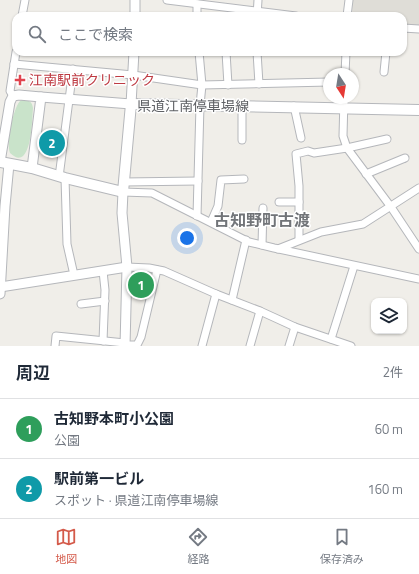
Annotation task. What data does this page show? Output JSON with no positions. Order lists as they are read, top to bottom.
{
  "streets": {
    "main road": ["県道江南停車場線"]
  },
  "districts": ["古知野町古渡"],
  "places": {
    "health": ["江南駅前クリニック"]
  },
  "north": "bottom",
  "page": {
    "search": "ここで検索",
    "pins": ["2", "1"],
    "heading": ["周辺", "2件"],
    "list": [
      {
        "mark": "1",
        "name": "古知野本町小公園",
        "note": "公園",
        "value": "60 m"
      },
      {
        "mark": "2",
        "name": "駅前第一ビル",
        "note": "スポット · 県道江南停車場線",
        "value": "160 m"
      }
    ],
    "nav": ["地図", "経路", "保存済み"]
  }
}
